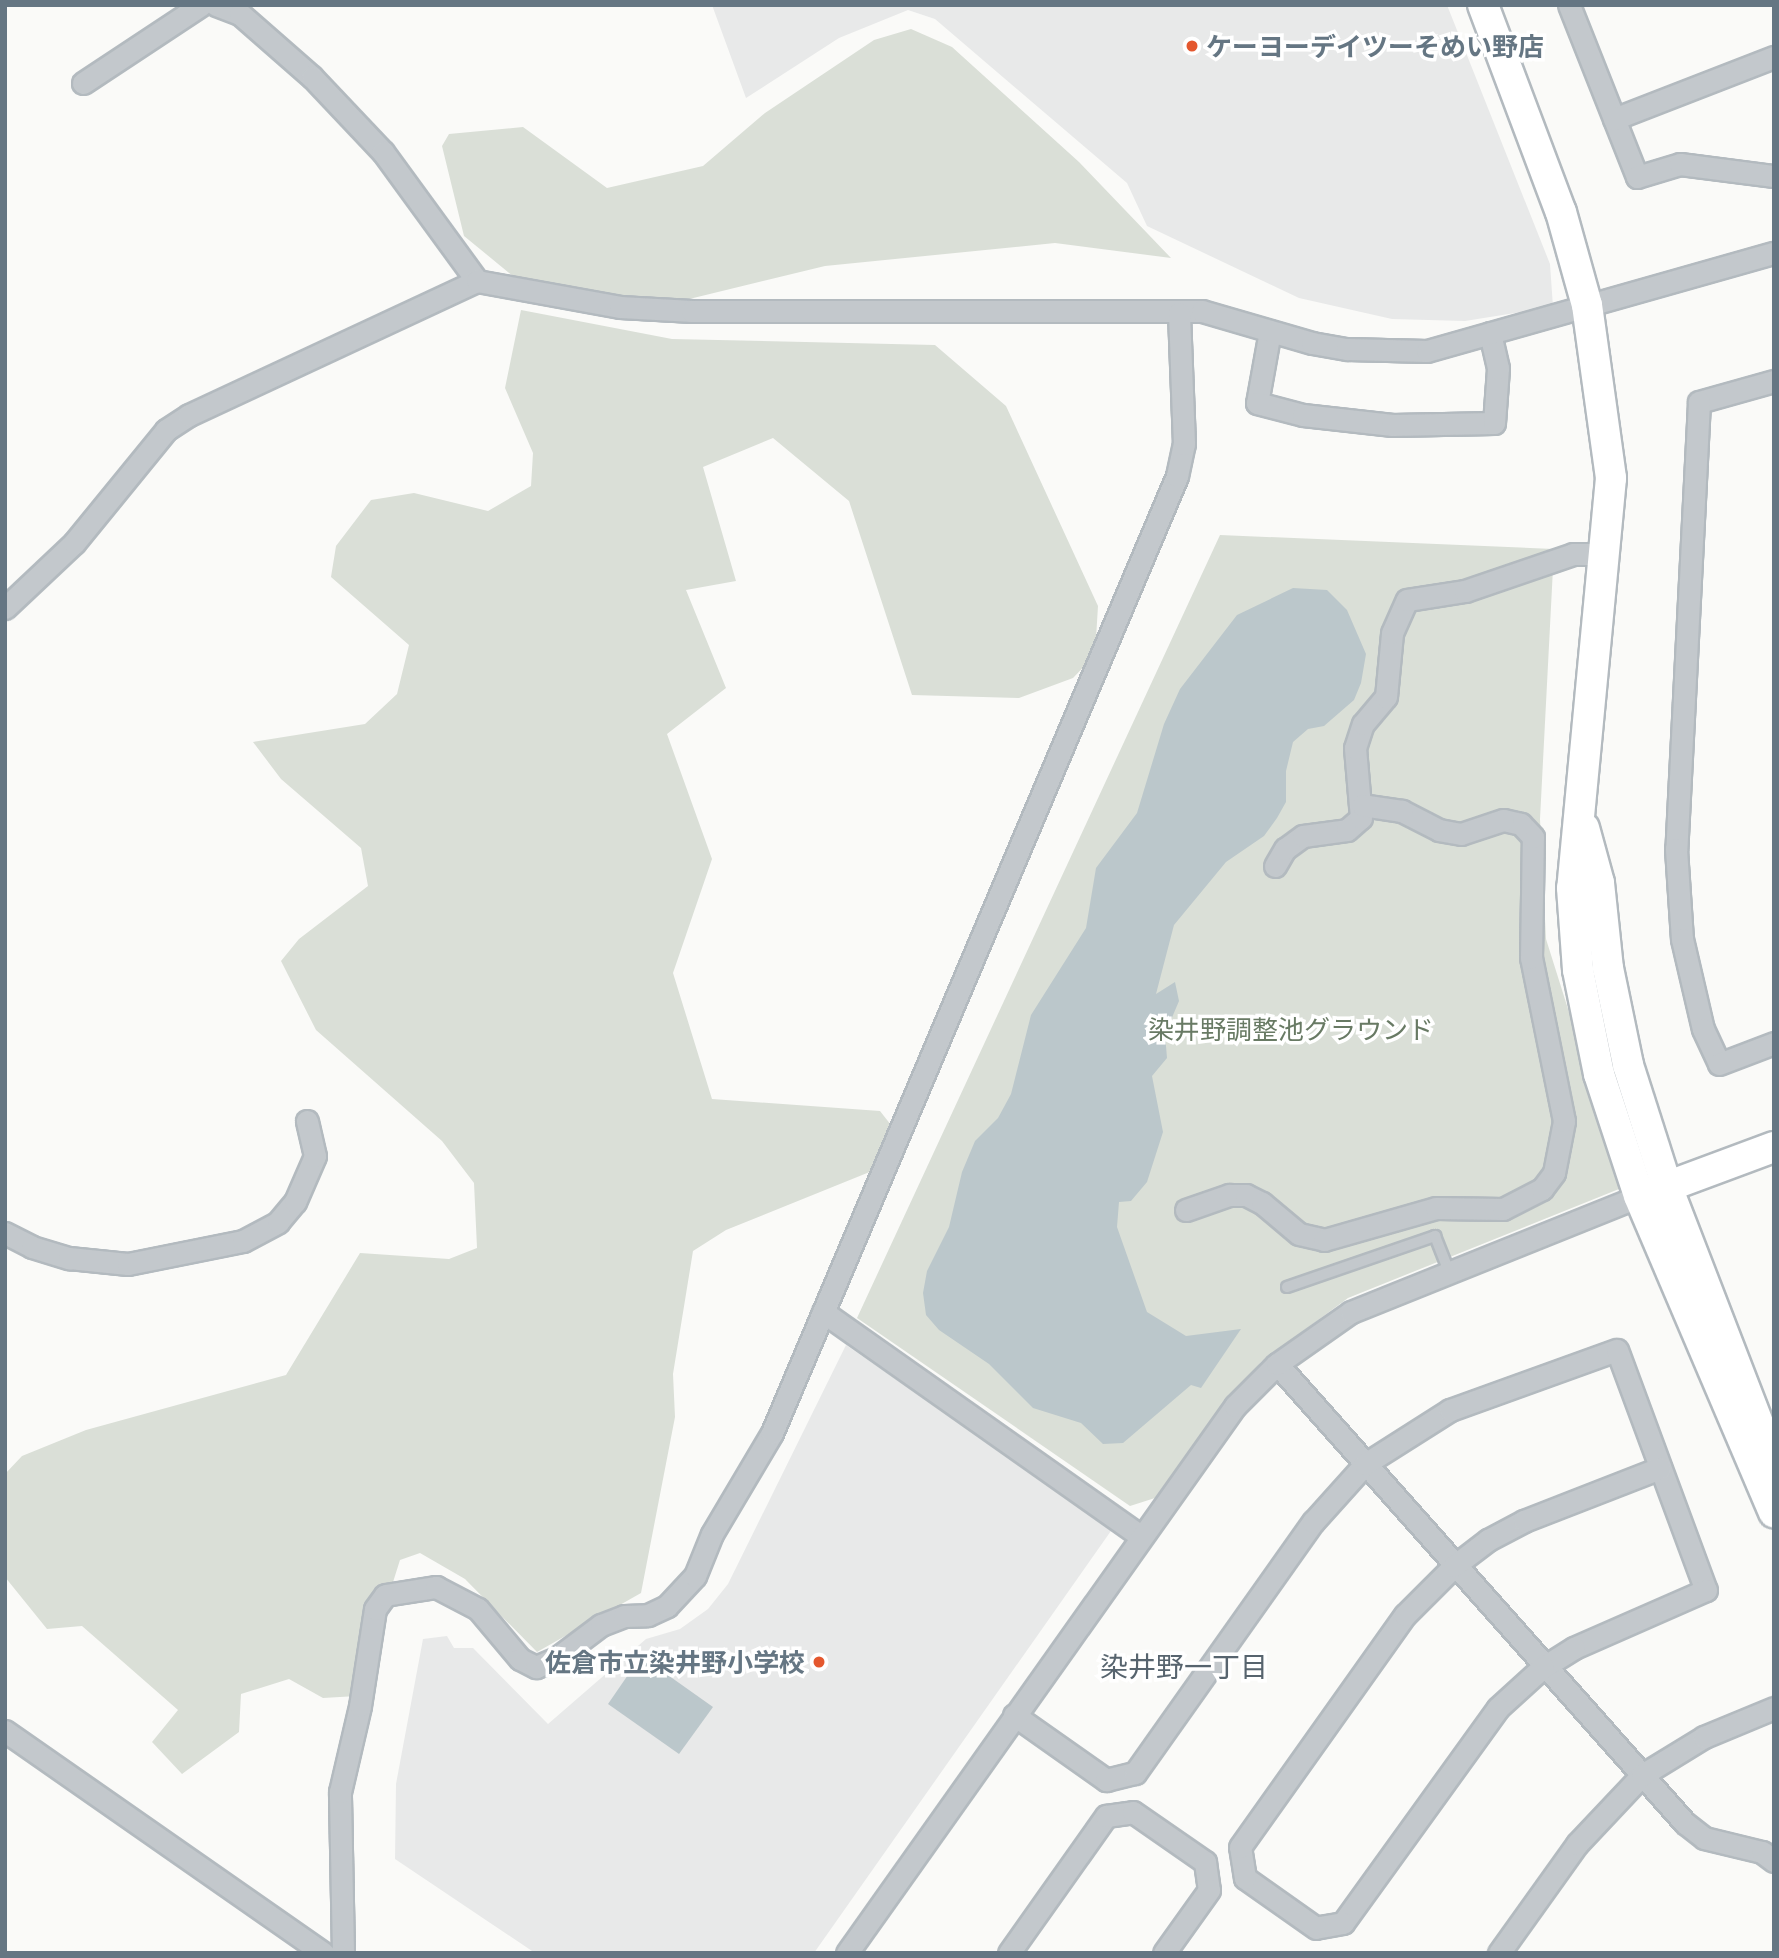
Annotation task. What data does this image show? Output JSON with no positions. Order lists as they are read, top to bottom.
{
  "districts": ["染井野一丁目"],
  "parks": ["染井野調整池グラウンド"],
  "places": ["ケーヨーデイツーそめい野店", "佐倉市立染井野小学校"]
}
